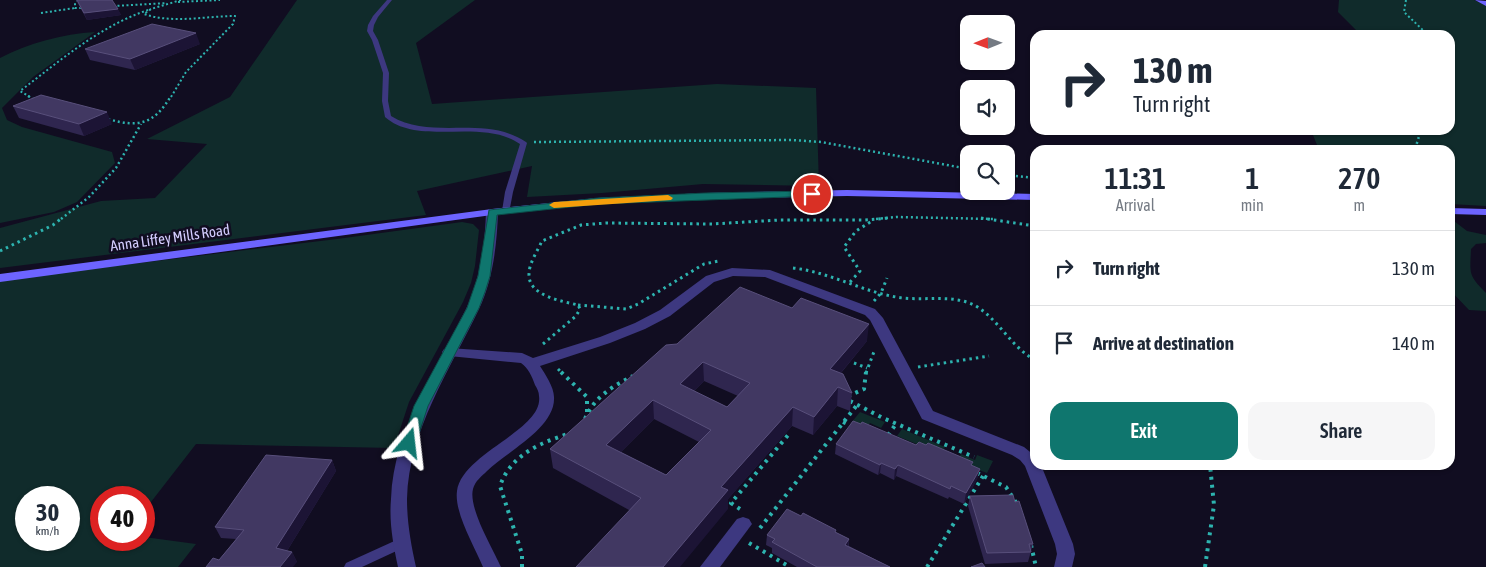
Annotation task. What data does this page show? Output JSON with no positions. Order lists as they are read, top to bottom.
{
  "streets": {
    "main road": ["Anna Liffey Mills Road"]
  },
  "north": "left",
  "page": {
    "turn": ["130 m", "Turn right"],
    "eta": [
      "11:31",
      "Arrival",
      "1",
      "min",
      "270",
      "m"
    ],
    "list": [
      {
        "name": "Turn right",
        "value": "130 m"
      },
      {
        "name": "Arrive at destination",
        "value": "140 m"
      }
    ],
    "buttons": ["Exit", "Share"],
    "speed": "30 km/h",
    "limit": "40"
  }
}
